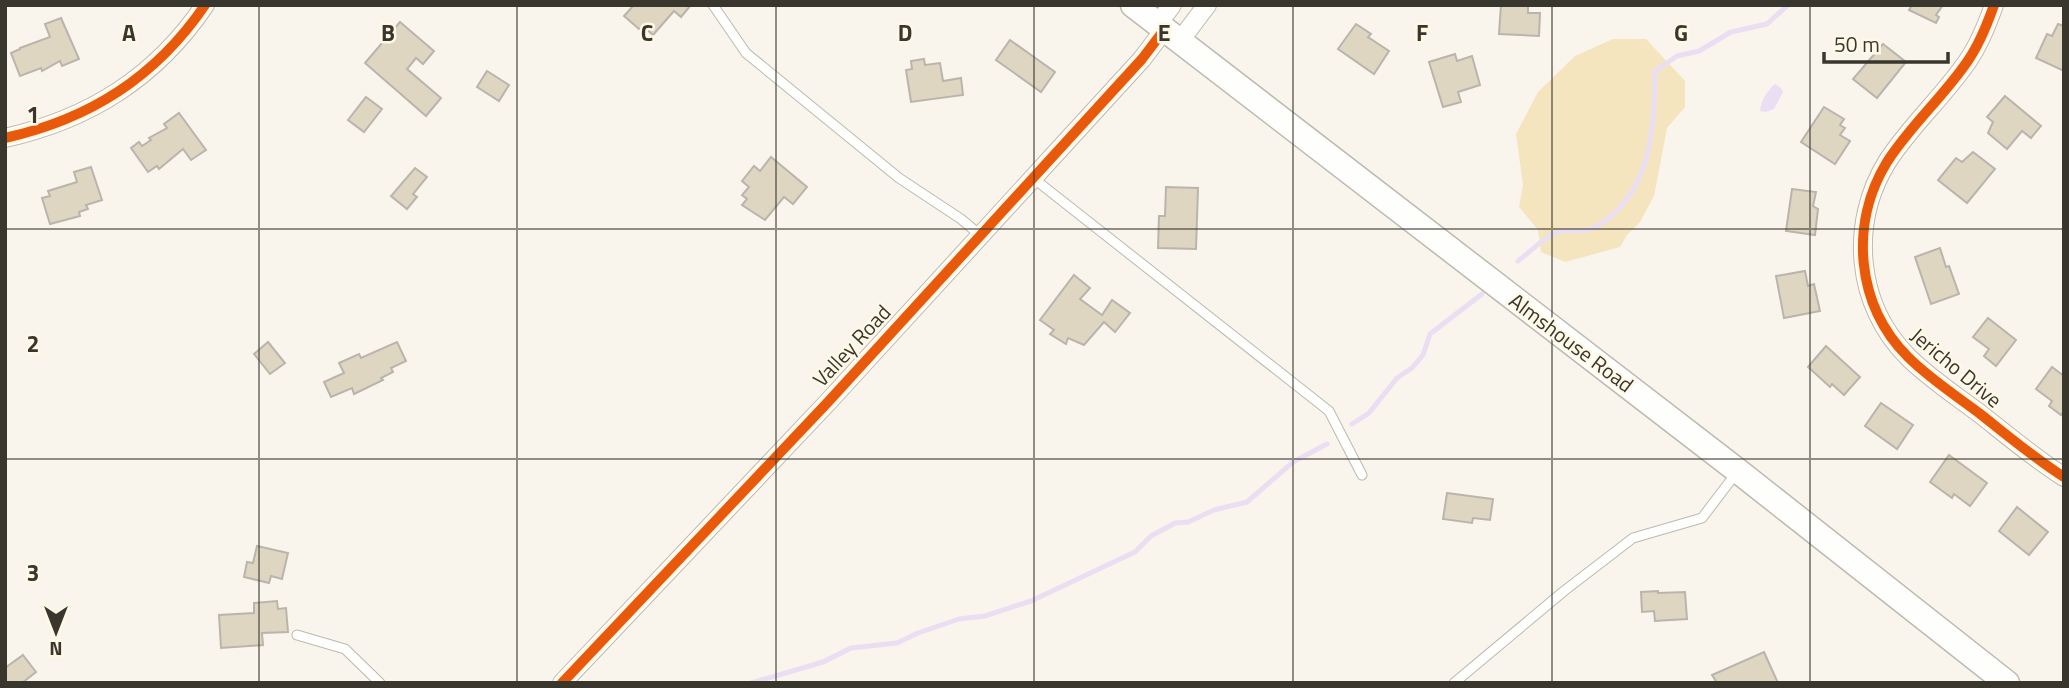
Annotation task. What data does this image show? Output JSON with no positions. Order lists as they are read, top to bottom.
{
  "streets": {
    "main road": ["Almshouse Road"],
    "street": ["Valley Road", "Jericho Drive"]
  },
  "crossings": [
    ["Almshouse Road", "Valley Road"]
  ],
  "scale_bar": "50 m",
  "north": "bottom",
  "grid": {
    "columns": [
      "A",
      "B",
      "C",
      "D",
      "E",
      "F",
      "G"
    ],
    "rows": ["1", "2", "3"]
  }
}
